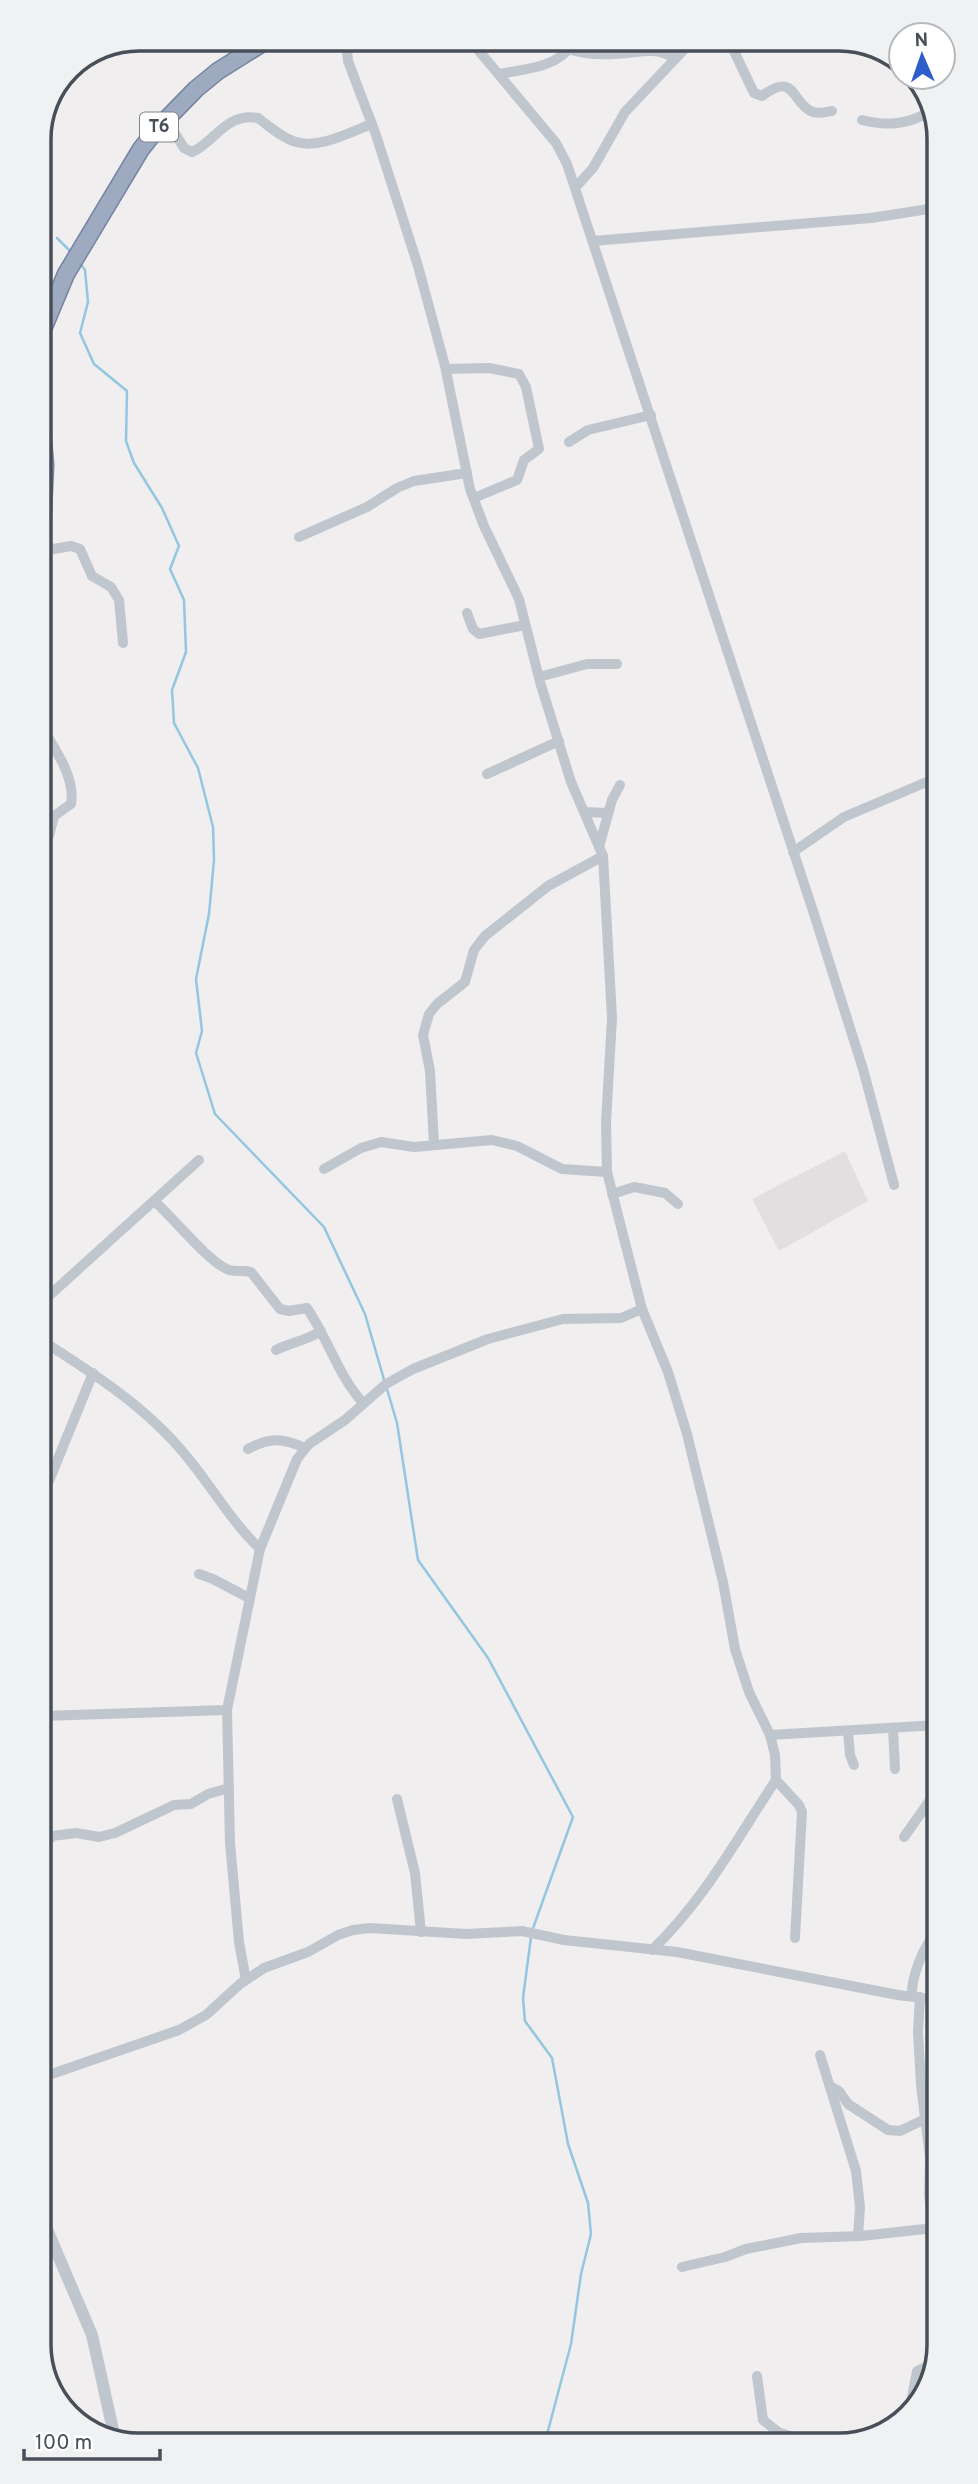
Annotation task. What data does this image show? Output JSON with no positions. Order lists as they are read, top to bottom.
{
  "streets": {
    "highway": ["T6"]
  },
  "scale_bar": "100 m",
  "north": "top"
}
